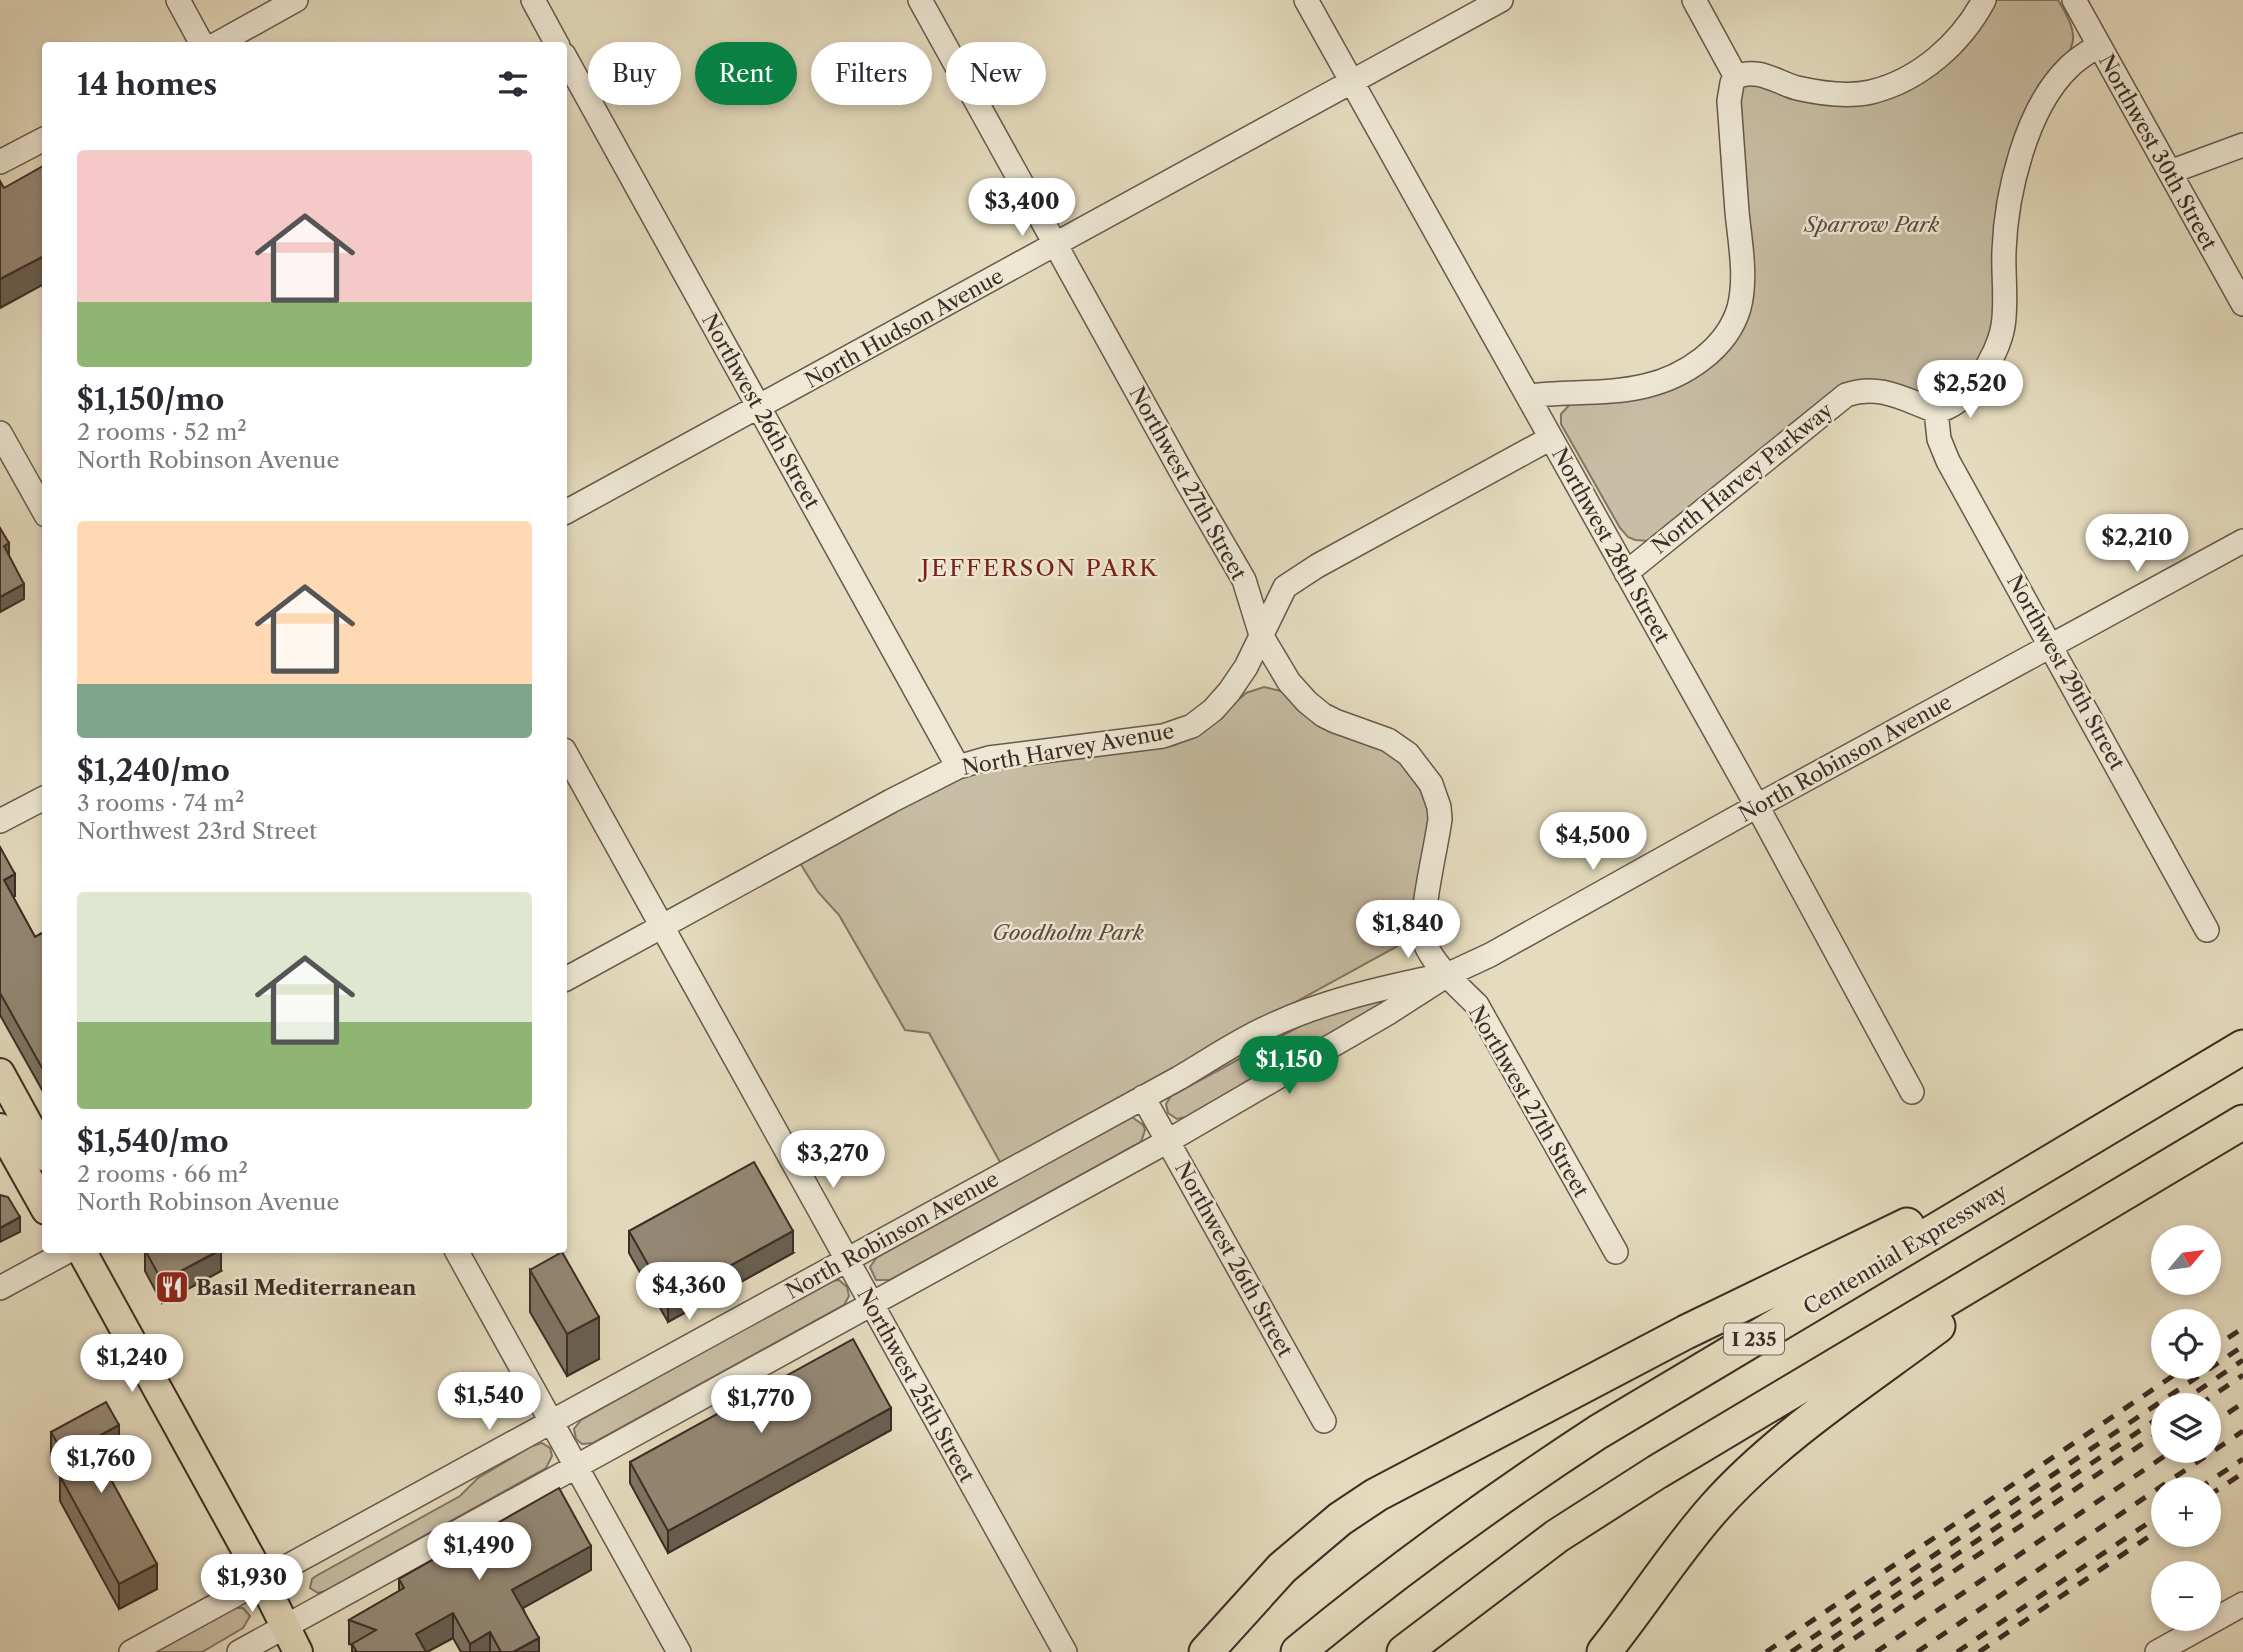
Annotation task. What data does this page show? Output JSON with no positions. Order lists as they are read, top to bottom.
{
  "streets": {
    "highway": ["Centennial Expressway", "I 235"],
    "street": [
      "Northwest 30th Street",
      "North Hudson Avenue",
      "Northwest 26th Street",
      "North Harvey Parkway",
      "Northwest 27th Street",
      "Northwest 28th Street",
      "Northwest 29th Street",
      "North Harvey Avenue",
      "North Robinson Avenue",
      "Northwest 25th Street"
    ]
  },
  "crossings": [
    ["North Hudson Avenue", "Northwest 26th Street"],
    ["North Hudson Avenue", "Northwest 27th Street"],
    ["North Hudson Avenue", "Northwest 28th Street"],
    ["Northwest 26th Street", "North Harvey Avenue"],
    ["Northwest 26th Street", "North Robinson Avenue"],
    ["North Harvey Parkway", "Northwest 28th Street"],
    ["North Harvey Parkway", "Northwest 29th Street"],
    ["Northwest 27th Street", "North Harvey Avenue"],
    ["Northwest 27th Street", "North Robinson Avenue"],
    ["Northwest 28th Street", "North Harvey Avenue"],
    ["Northwest 28th Street", "North Robinson Avenue"],
    ["Northwest 29th Street", "North Robinson Avenue"],
    ["North Harvey Avenue", "Northwest 25th Street"],
    ["North Robinson Avenue", "Northwest 25th Street"]
  ],
  "districts": ["JEFFERSON PARK"],
  "parks": ["Sparrow Park", "Goodholm Park"],
  "places": {
    "restaurant": ["Basil Mediterranean"]
  },
  "north": "top right",
  "page": {
    "chip": [
      "Buy",
      "Rent",
      "Filters",
      "New"
    ],
    "heading": "14 homes",
    "list": [
      {
        "name": "$1,150/mo",
        "note": "2 rooms · 52 m² · North Robinson Avenue"
      },
      {
        "name": "$1,240/mo",
        "note": "3 rooms · 74 m² · Northwest 23rd Street"
      },
      {
        "name": "$1,540/mo",
        "note": "2 rooms · 66 m² · North Robinson Avenue"
      }
    ],
    "price": [
      "$3,400",
      "$2,520",
      "$2,210",
      "$4,500",
      "$1,840",
      "$1,150",
      "$3,270",
      "$4,360",
      "$1,240",
      "$1,540",
      "$1,770",
      "$1,760",
      "$1,490",
      "$1,930"
    ],
    "map_buttons": ["+", "−"]
  }
}
